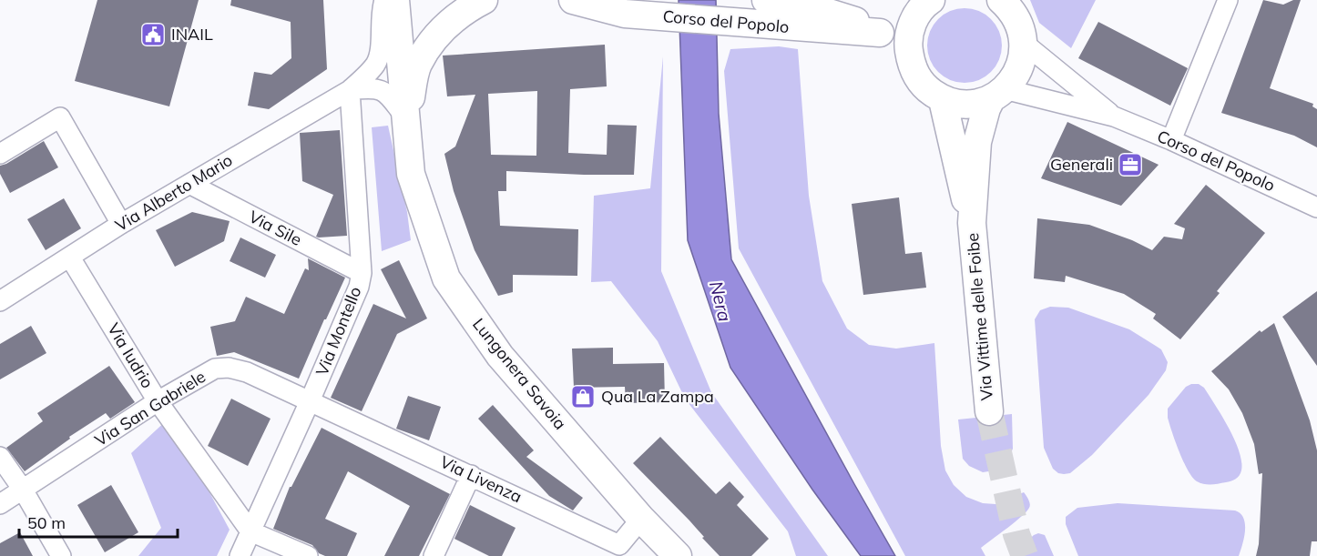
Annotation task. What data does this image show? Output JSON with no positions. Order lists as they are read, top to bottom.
{
  "streets": {
    "street": [
      "Corso del Popolo",
      "Via Alberto Mario",
      "Via Sile",
      "Via Vittime delle Foibe",
      "Via Montello",
      "Via Iudrio",
      "Lungonera Savoia",
      "Via San Gabriele",
      "Via Livenza"
    ]
  },
  "crossings": [
    ["Corso del Popolo", "Via Vittime delle Foibe"],
    ["Via Alberto Mario", "Via Sile"],
    ["Via Alberto Mario", "Via Montello"],
    ["Via Alberto Mario", "Via Iudrio"],
    ["Via Alberto Mario", "Lungonera Savoia"],
    ["Via Sile", "Via Montello"],
    ["Via Montello", "Via Iudrio"],
    ["Via Montello", "Via San Gabriele"],
    ["Via Montello", "Via Livenza"],
    ["Via Iudrio", "Via San Gabriele"],
    ["Lungonera Savoia", "Via Livenza"],
    ["Via San Gabriele", "Via Livenza"]
  ],
  "water": ["Nera"],
  "places": {
    "public building": ["INAIL"],
    "office": ["Generali"],
    "shop": ["Qua La Zampa"]
  },
  "scale_bar": "50 m"
}
